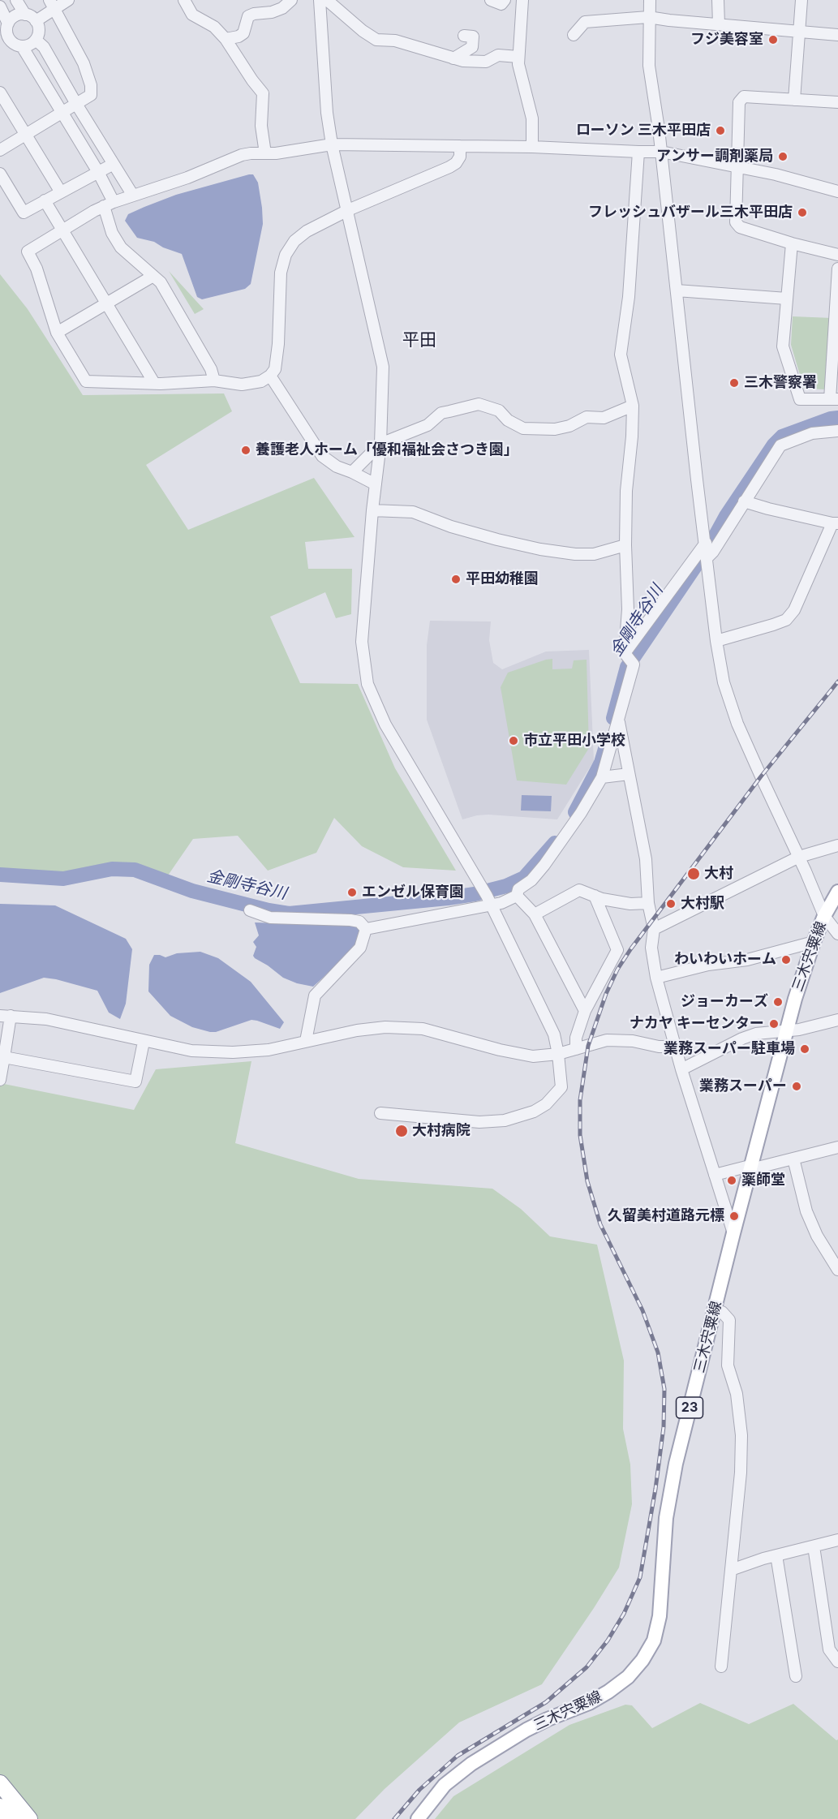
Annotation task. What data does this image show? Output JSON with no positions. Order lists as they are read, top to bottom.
{
  "streets": {
    "main road": ["三木宍粟線", "23"]
  },
  "districts": ["平田"],
  "water": ["金剛寺谷川"],
  "places": [
    "フジ美容室",
    "ローソン 三木平田店",
    "アンサー調剤薬局",
    "フレッシュバザール三木平田店",
    "三木警察署",
    "養護老人ホーム「優和福祉会さつき園」",
    "平田幼稚園",
    "市立平田小学校",
    "大村",
    "エンゼル保育園",
    "大村駅",
    "わいわいホーム",
    "ジョーカーズ",
    "ナカヤ キーセンター",
    "業務スーパー駐車場",
    "業務スーパー",
    "大村病院",
    "薬師堂",
    "久留美村道路元標"
  ]
}
